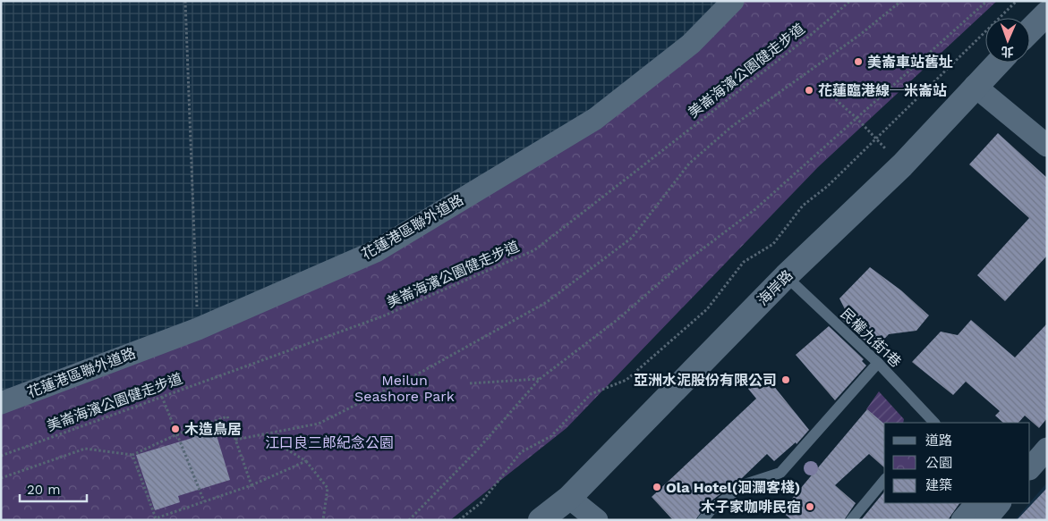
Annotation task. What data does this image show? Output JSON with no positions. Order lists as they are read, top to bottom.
{
  "streets": {
    "main road": ["海岸路"],
    "street": ["花蓮港區聯外道路"],
    "lane": ["民權九街1巷"],
    "path": ["美崙海濱公園健走步道"]
  },
  "crossings": [
    ["海岸路", "民權九街1巷"]
  ],
  "parks": ["Meilun Seashore Park", "江口良三郎紀念公園"],
  "places": [
    "美崙車站舊址",
    "花蓮臨港線─米崙站",
    "亞洲水泥股份有限公司",
    "木造鳥居",
    "Ola Hotel(洄瀾客棧)",
    "木子家咖啡民宿"
  ],
  "legend": ["道路", "公園", "建築"],
  "scale_bar": "20 m",
  "north": "bottom"
}
